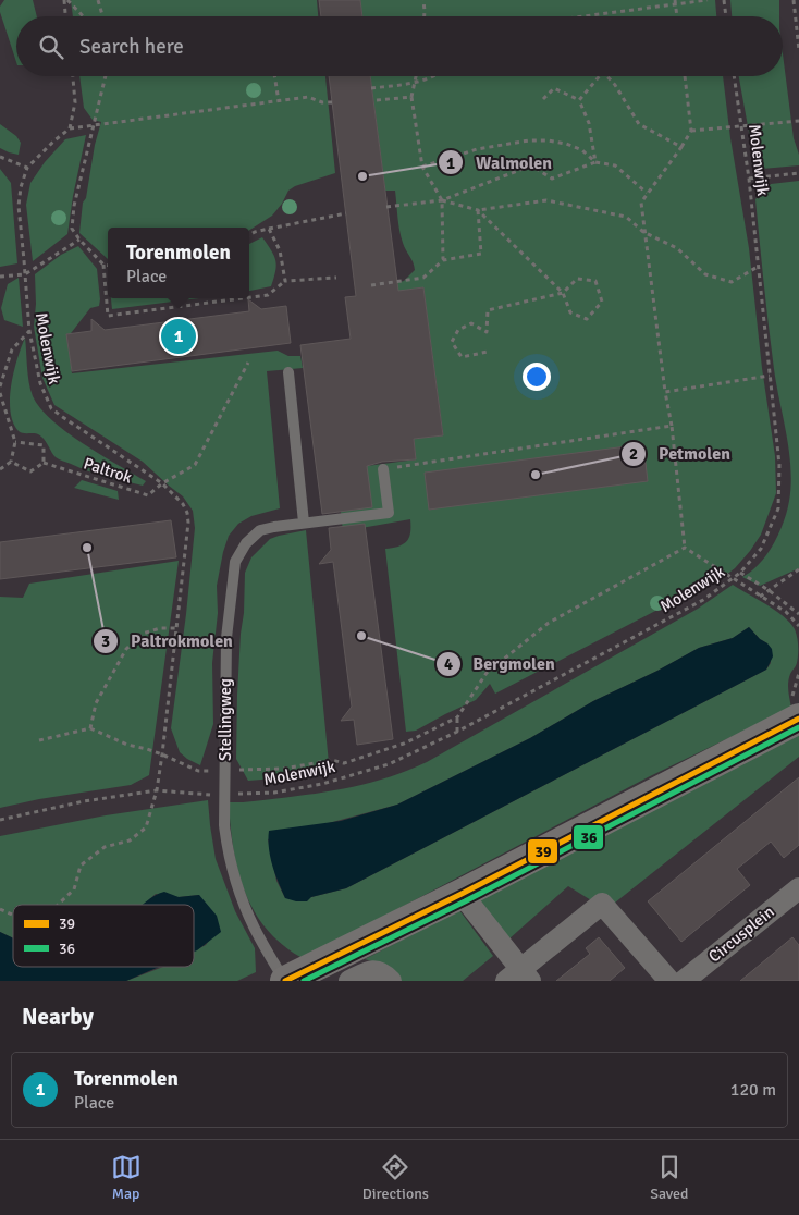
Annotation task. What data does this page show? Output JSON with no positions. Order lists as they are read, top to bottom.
{
  "streets": {
    "street": ["Stellingweg", "Circusplein"],
    "path": ["Molenwijk", "Paltrok"]
  },
  "crossings": [
    ["Molenwijk", "Paltrok"]
  ],
  "places": [
    "Walmolen",
    "Petmolen",
    "Paltrokmolen",
    "Bergmolen"
  ],
  "lines": ["transit line 39", "transit line 36"],
  "legend": ["39", "36"],
  "page": {
    "search": "Search here",
    "popup": ["Torenmolen", "Place"],
    "pins": "1",
    "heading": "Nearby",
    "list": [
      {
        "mark": "1",
        "name": "Torenmolen",
        "note": "Place",
        "value": "120 m"
      }
    ],
    "nav": ["Map", "Directions", "Saved"]
  }
}
